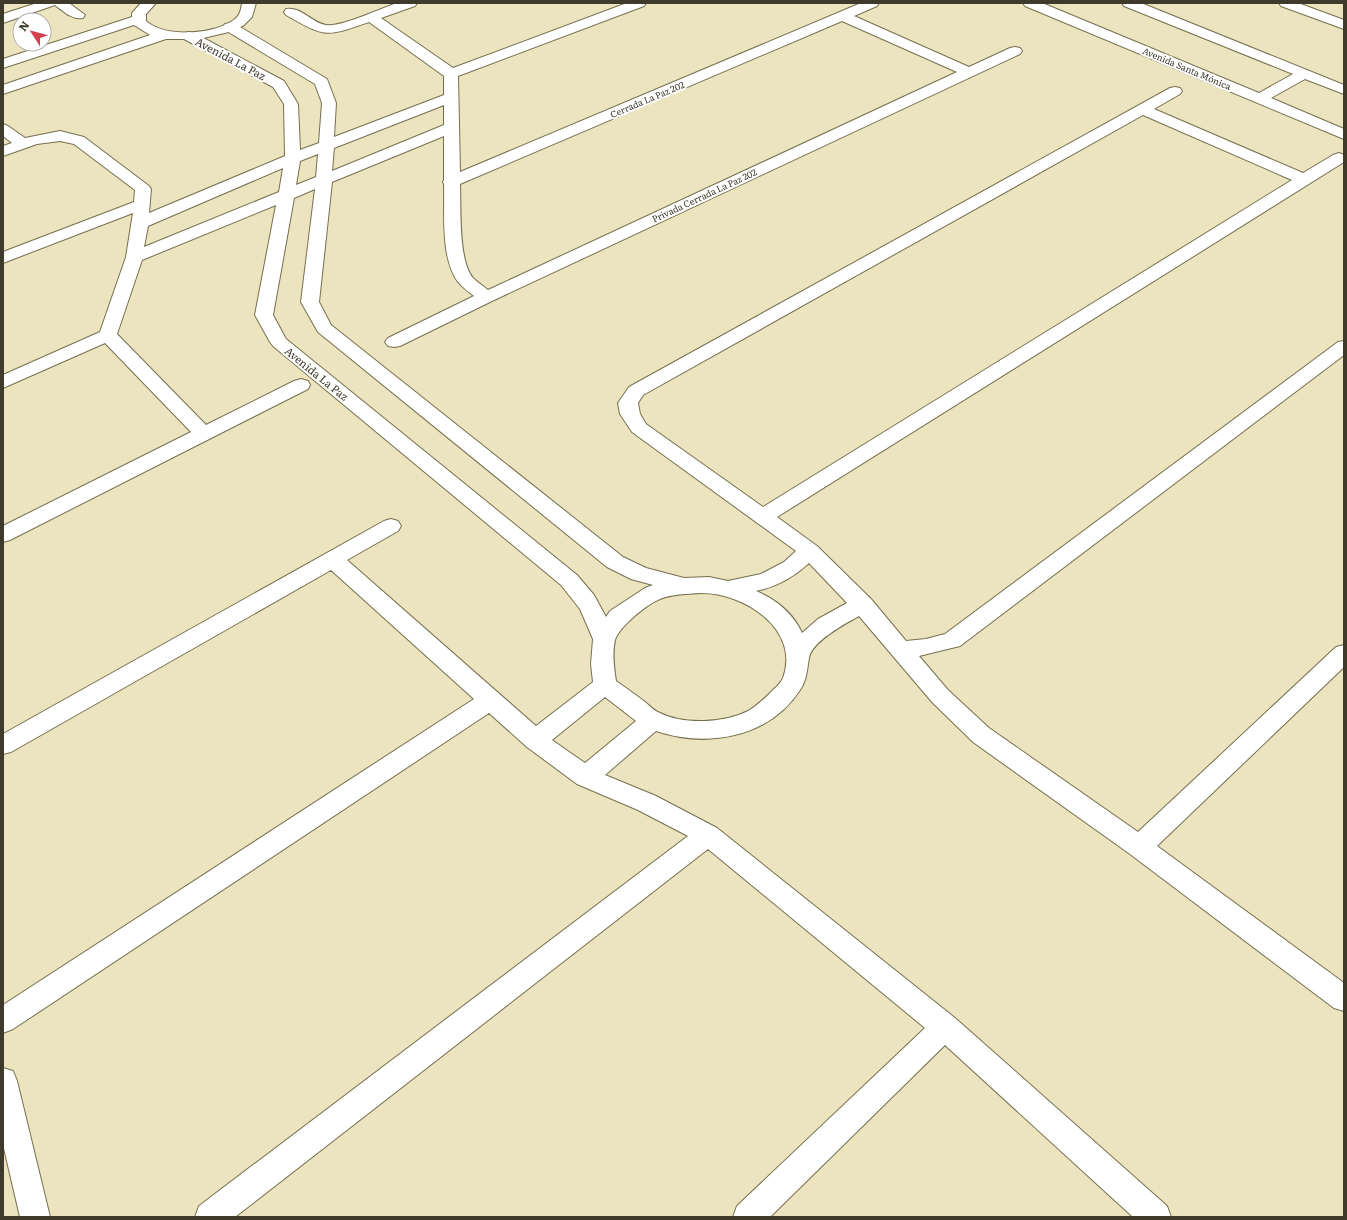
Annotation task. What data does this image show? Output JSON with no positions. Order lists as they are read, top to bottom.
{
  "streets": {
    "street": [
      "Avenida La Paz",
      "Avenida Santa Mónica",
      "Cerrada La Paz 202",
      "Privada Cerrada La Paz 202"
    ]
  },
  "north": "top left"
}
